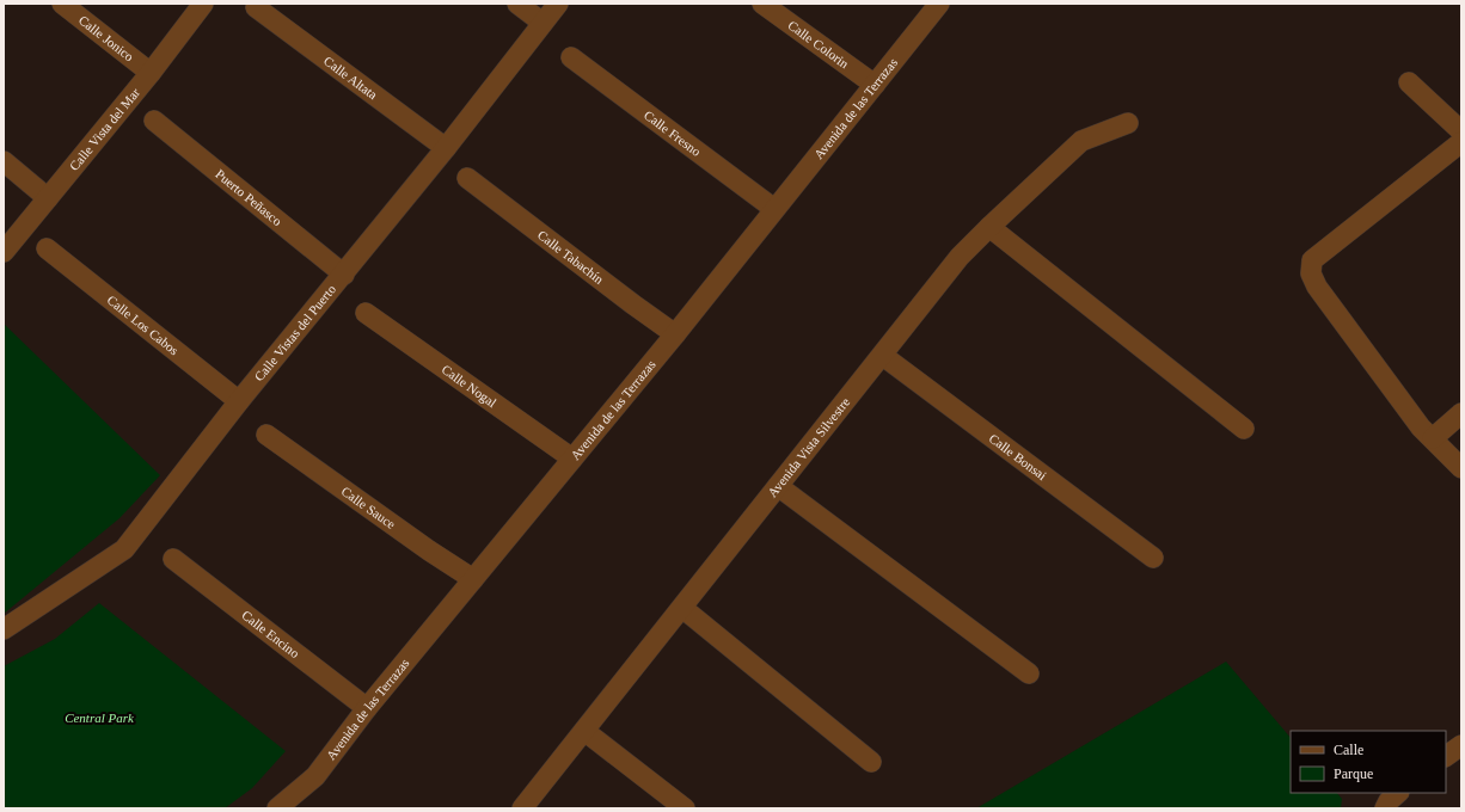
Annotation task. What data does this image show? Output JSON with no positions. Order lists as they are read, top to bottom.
{
  "streets": {
    "street": [
      "Calle Jonico",
      "Calle Colorin",
      "Calle Altata",
      "Avenida de las Terrazas",
      "Calle Vista del Mar",
      "Calle Fresno",
      "Puerto Peñasco",
      "Calle Tabachín",
      "Calle Los Cabos",
      "Calle Vistas del Puerto",
      "Calle Nogal",
      "Avenida Vista Silvestre",
      "Calle Bonsai",
      "Calle Sauce",
      "Calle Encino"
    ]
  },
  "crossings": [
    ["Calle Jonico", "Calle Vista del Mar"],
    ["Calle Colorin", "Avenida de las Terrazas"],
    ["Calle Altata", "Calle Vistas del Puerto"],
    ["Avenida de las Terrazas", "Calle Fresno"],
    ["Avenida de las Terrazas", "Calle Tabachín"],
    ["Avenida de las Terrazas", "Calle Nogal"],
    ["Avenida de las Terrazas", "Calle Sauce"],
    ["Avenida de las Terrazas", "Calle Encino"],
    ["Puerto Peñasco", "Calle Vistas del Puerto"],
    ["Calle Los Cabos", "Calle Vistas del Puerto"],
    ["Avenida Vista Silvestre", "Calle Bonsai"]
  ],
  "parks": ["Central Park"],
  "legend": ["Calle", "Parque"]
}
